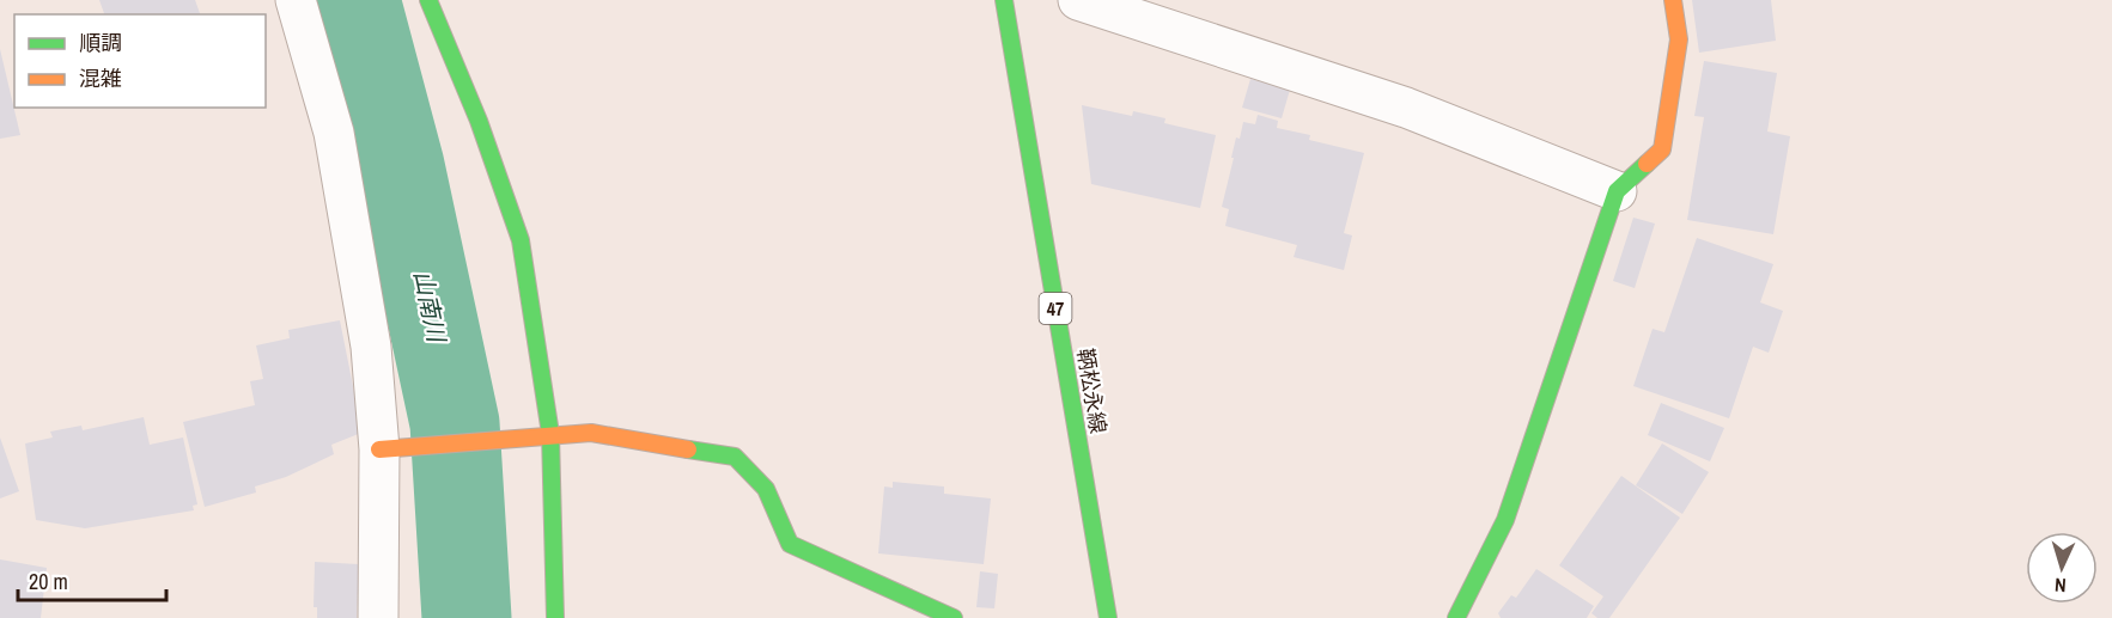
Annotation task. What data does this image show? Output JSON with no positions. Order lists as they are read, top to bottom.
{
  "streets": {
    "street": ["47", "鞆松永線"]
  },
  "water": ["山南川"],
  "legend": ["順調", "混雑"],
  "scale_bar": "20 m",
  "north": "bottom"
}
